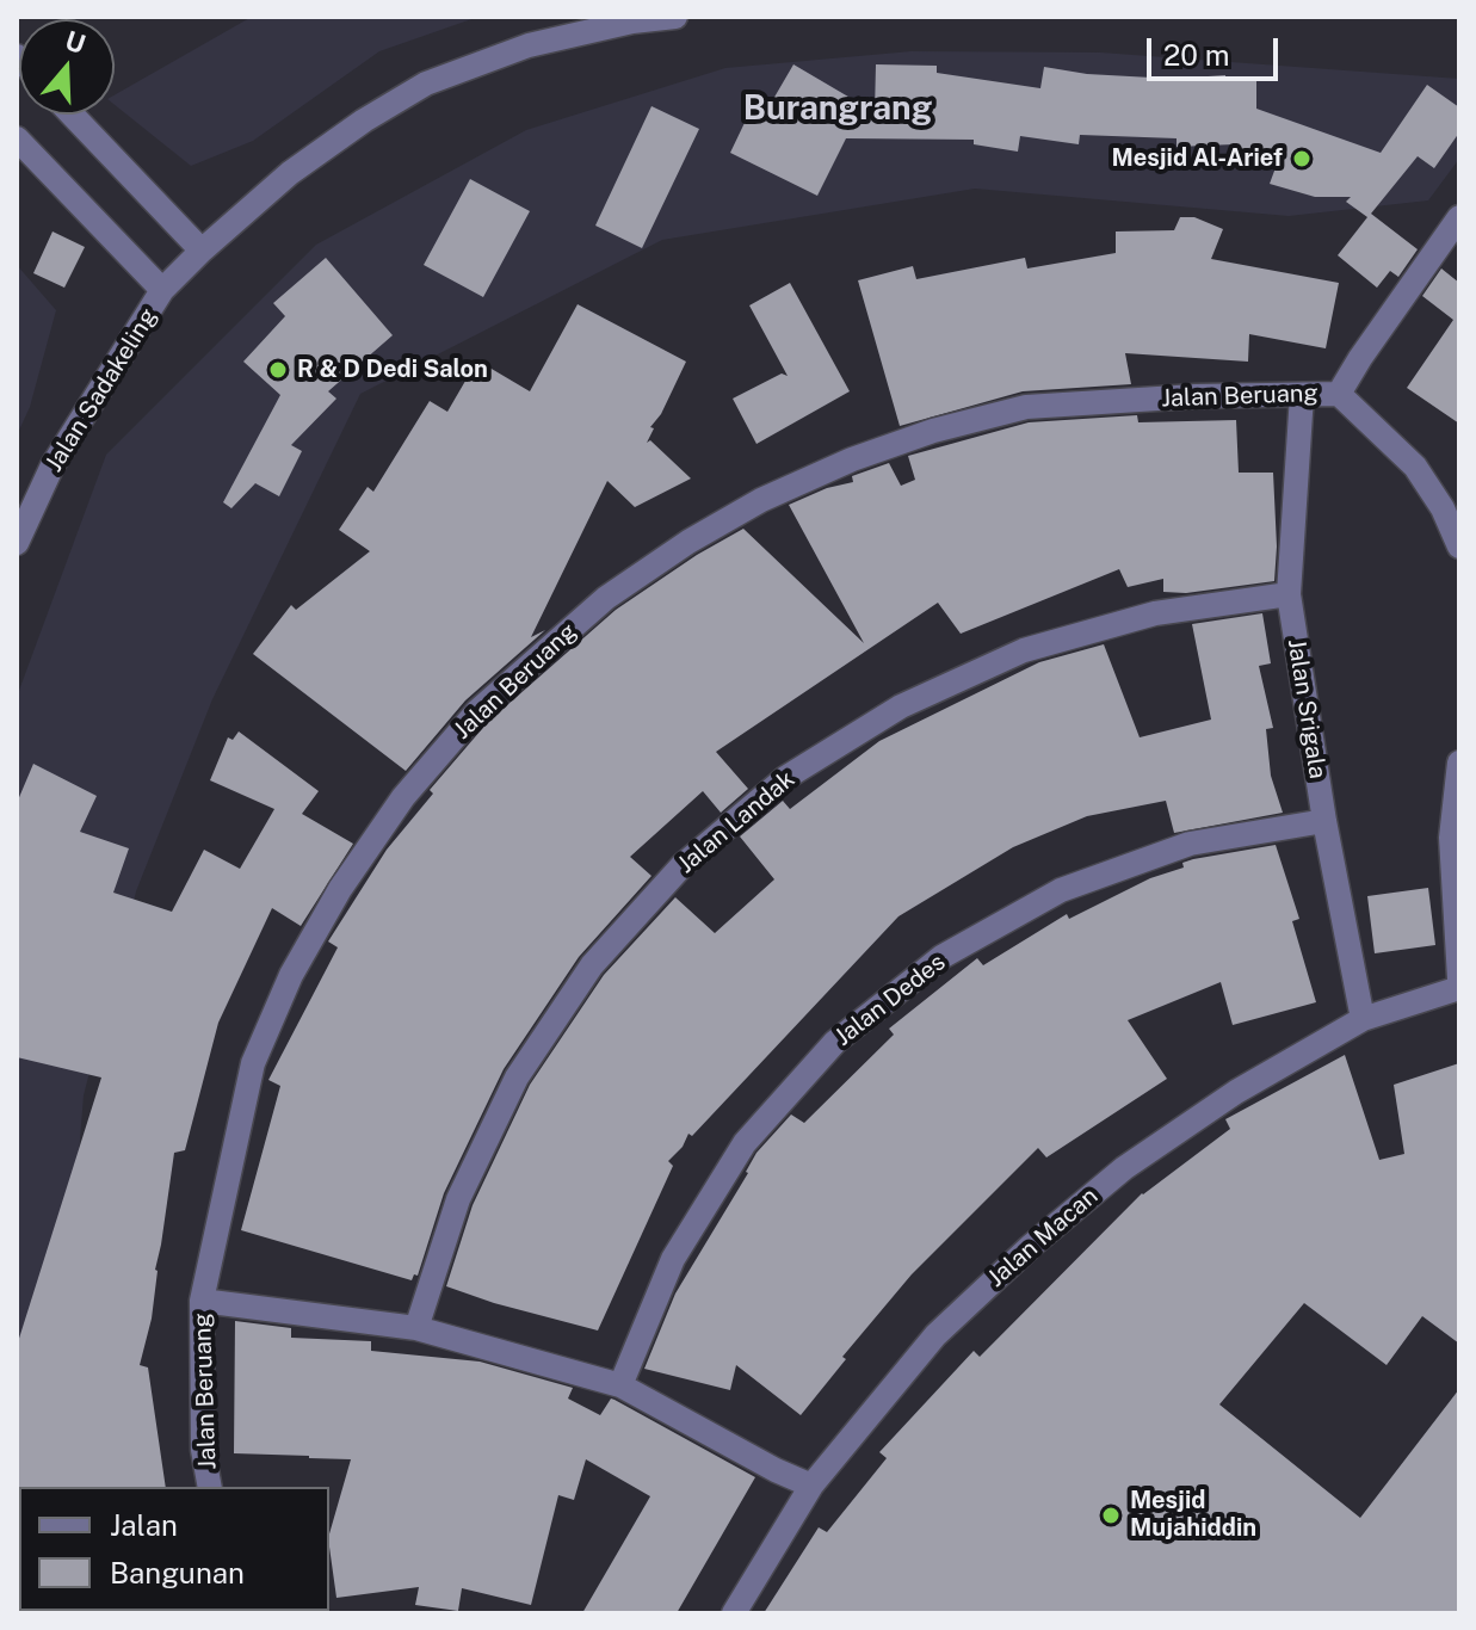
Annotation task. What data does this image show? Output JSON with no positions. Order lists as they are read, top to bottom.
{
  "streets": {
    "street": [
      "Jalan Sadakeling",
      "Jalan Beruang",
      "Jalan Srigala",
      "Jalan Landak",
      "Jalan Dedes",
      "Jalan Macan"
    ]
  },
  "crossings": [
    ["Jalan Beruang", "Jalan Srigala"],
    ["Jalan Srigala", "Jalan Landak"],
    ["Jalan Srigala", "Jalan Dedes"],
    ["Jalan Srigala", "Jalan Macan"]
  ],
  "districts": ["Burangrang"],
  "places": ["Mesjid Al-Arief", "R & D Dedi Salon", "Mesjid Mujahiddin"],
  "legend": ["Jalan", "Bangunan"],
  "scale_bar": "20 m",
  "north": "top"
}
